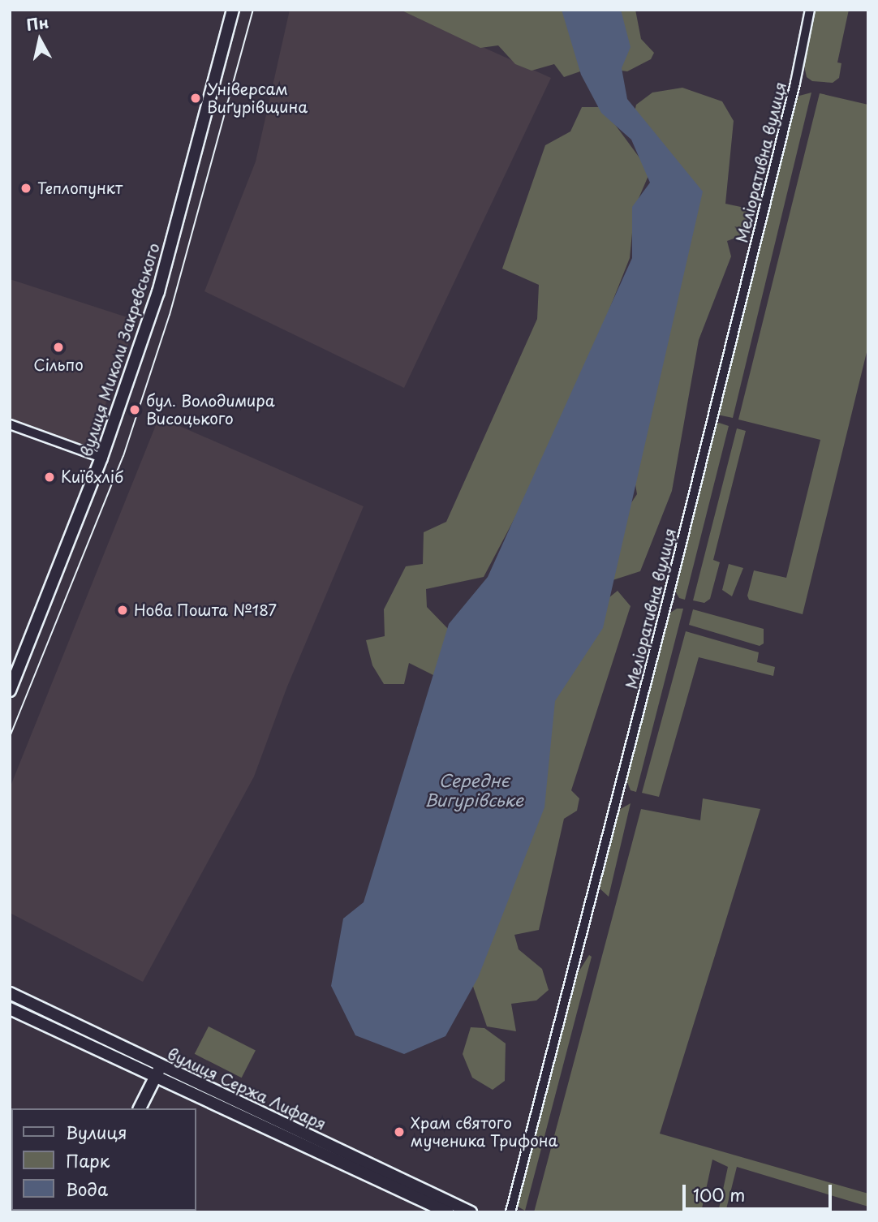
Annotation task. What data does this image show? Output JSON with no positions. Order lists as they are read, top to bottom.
{
  "streets": {
    "street": ["Меліоративна вулиця", "вулиця Миколи Закревського", "вулиця Сержа Лифаря"]
  },
  "water": ["Середнє Вигурівське"],
  "places": [
    "Універсам Виґурівщина",
    "Теплопункт",
    "Сільпо",
    "бул. Володимира Висоцького",
    "Київхліб",
    "Нова Пошта №187",
    "Храм святого мученика Трифона"
  ],
  "legend": ["Вулиця", "Парк", "Вода"],
  "scale_bar": "100 m",
  "north": "top"
}
